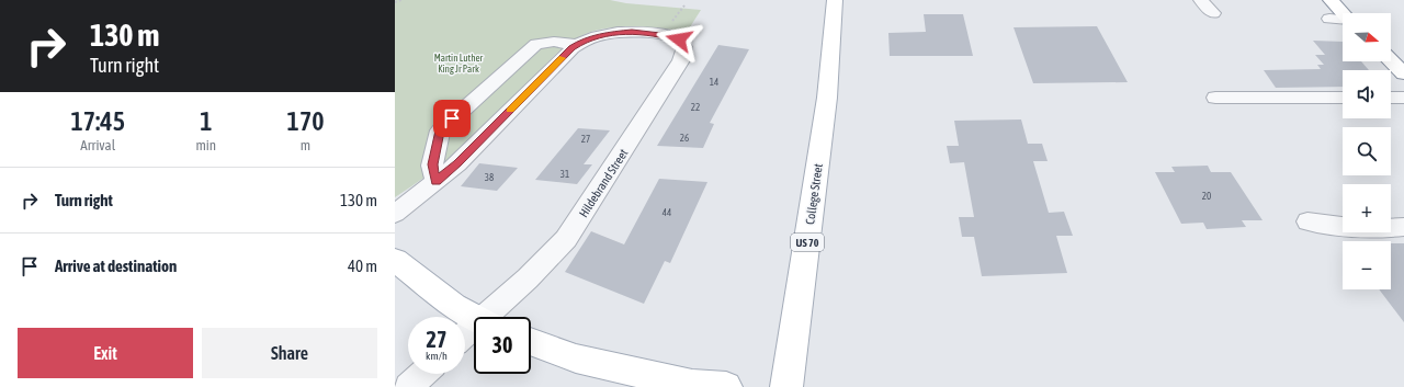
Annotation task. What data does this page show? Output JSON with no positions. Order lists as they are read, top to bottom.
{
  "streets": {
    "main road": ["College Street", "US 70"],
    "street": ["Hildebrand Street"]
  },
  "parks": ["Martin Luther King Jr Park"],
  "house_numbers": [
    "14",
    "22",
    "26",
    "27",
    "31",
    "38",
    "20",
    "44"
  ],
  "north": "right",
  "page": {
    "turn": ["130 m", "Turn right"],
    "map_buttons": ["+", "−"],
    "eta": [
      "17:45",
      "Arrival",
      "1",
      "min",
      "170",
      "m"
    ],
    "list": [
      {
        "name": "Turn right",
        "value": "130 m"
      },
      {
        "name": "Arrive at destination",
        "value": "40 m"
      }
    ],
    "speed": "27 km/h",
    "limit": "30",
    "buttons": ["Exit", "Share"]
  }
}
